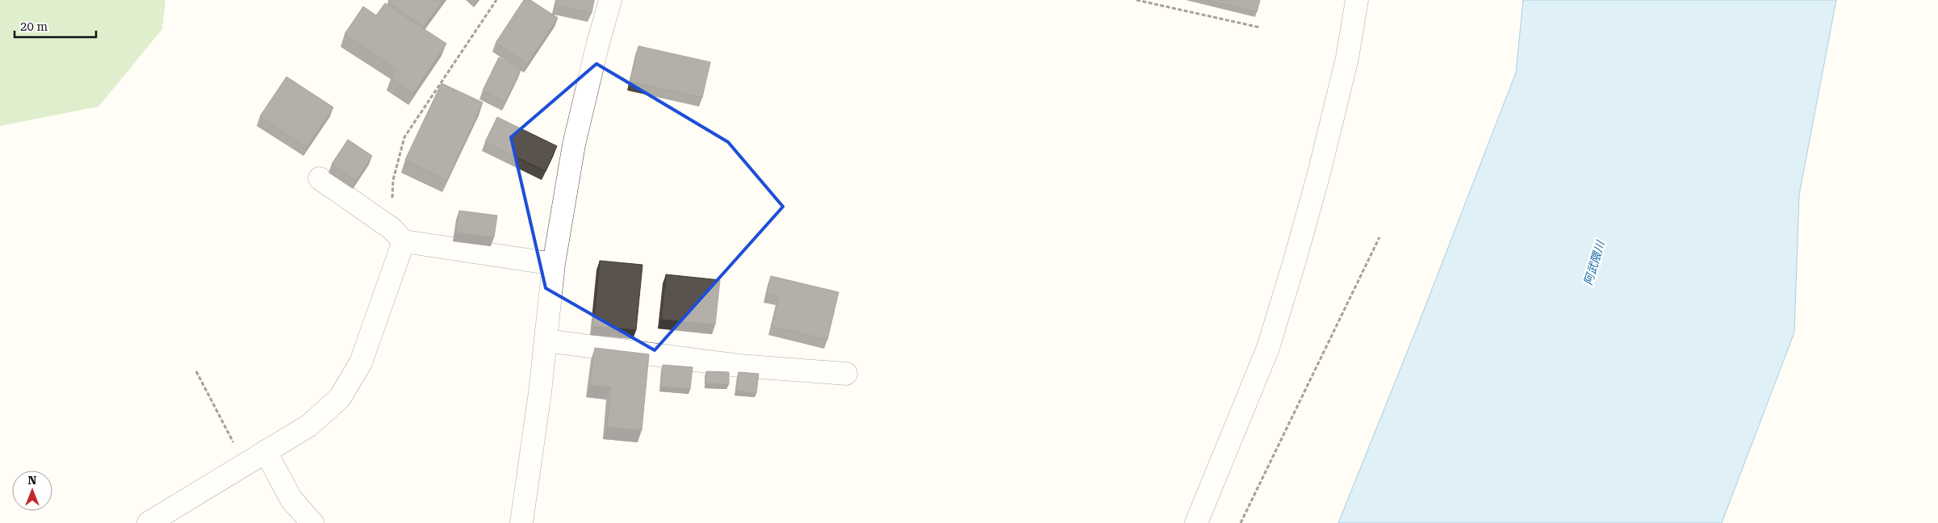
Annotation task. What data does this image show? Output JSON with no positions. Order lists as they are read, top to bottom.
{
  "water": ["阿武隈川"],
  "scale_bar": "20 m",
  "north": "top"
}
